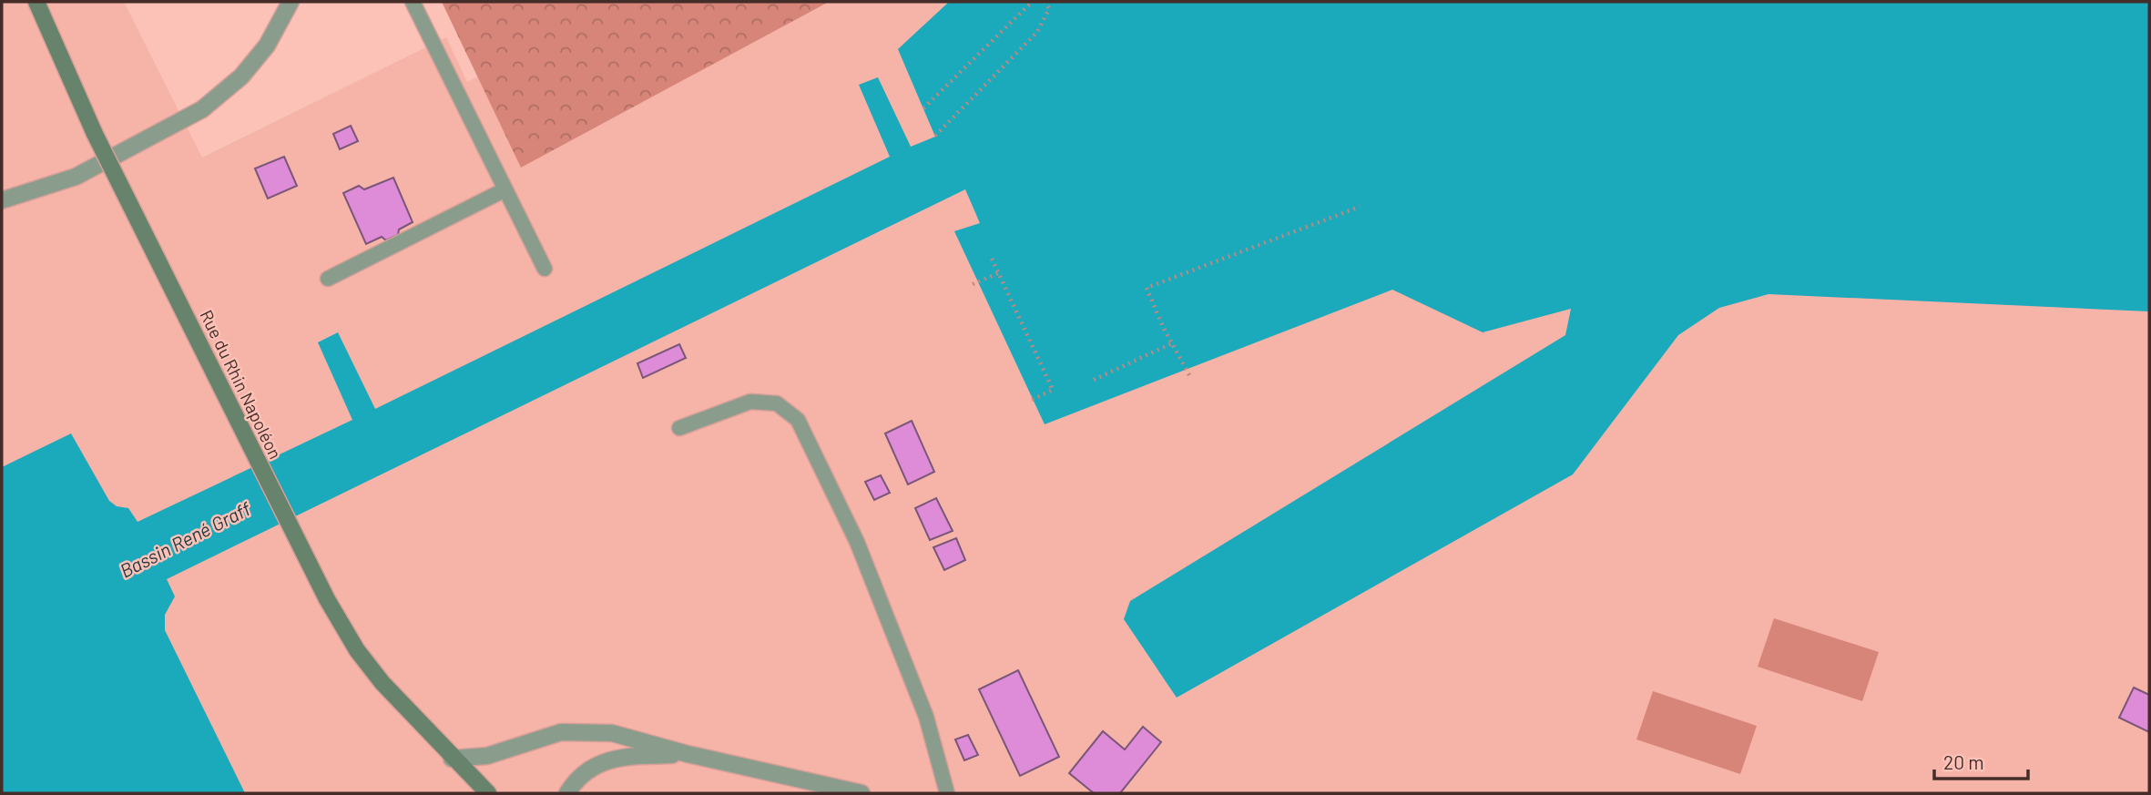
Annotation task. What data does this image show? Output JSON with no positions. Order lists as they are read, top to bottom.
{
  "streets": {
    "main road": ["Rue du Rhin Napoléon"]
  },
  "water": ["Bassin René Graff"],
  "scale_bar": "20 m"
}
